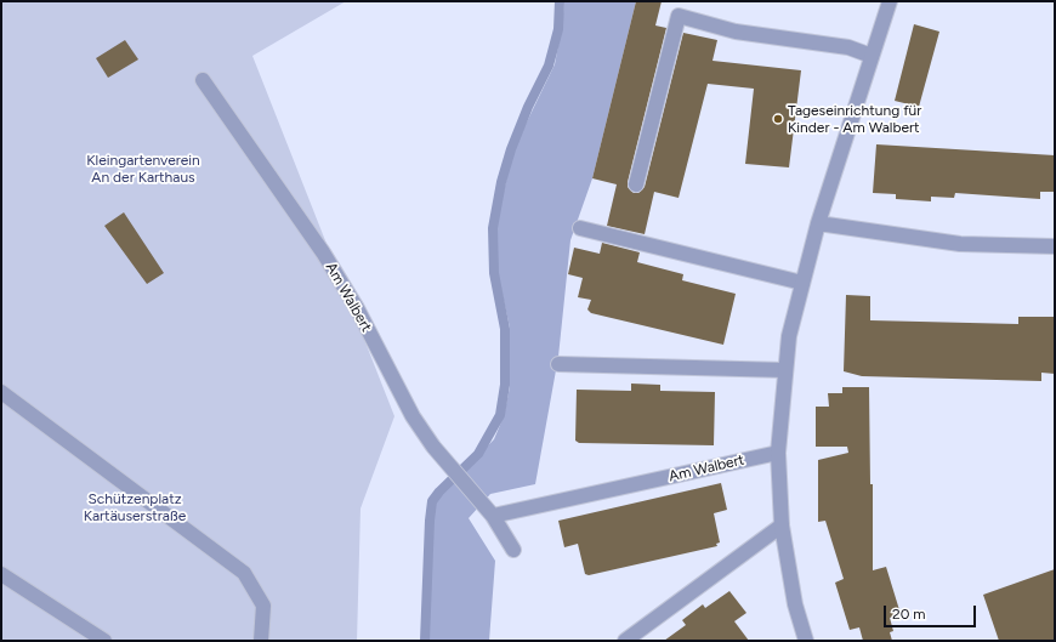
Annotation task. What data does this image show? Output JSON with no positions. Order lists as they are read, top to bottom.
{
  "streets": {
    "street": ["Am Walbert"]
  },
  "parks": ["Kleingartenverein An der Karthaus", "Schützenplatz Kartäuserstraße"],
  "places": ["Tageseinrichtung für Kinder - Am Walbert"],
  "scale_bar": "20 m"
}
